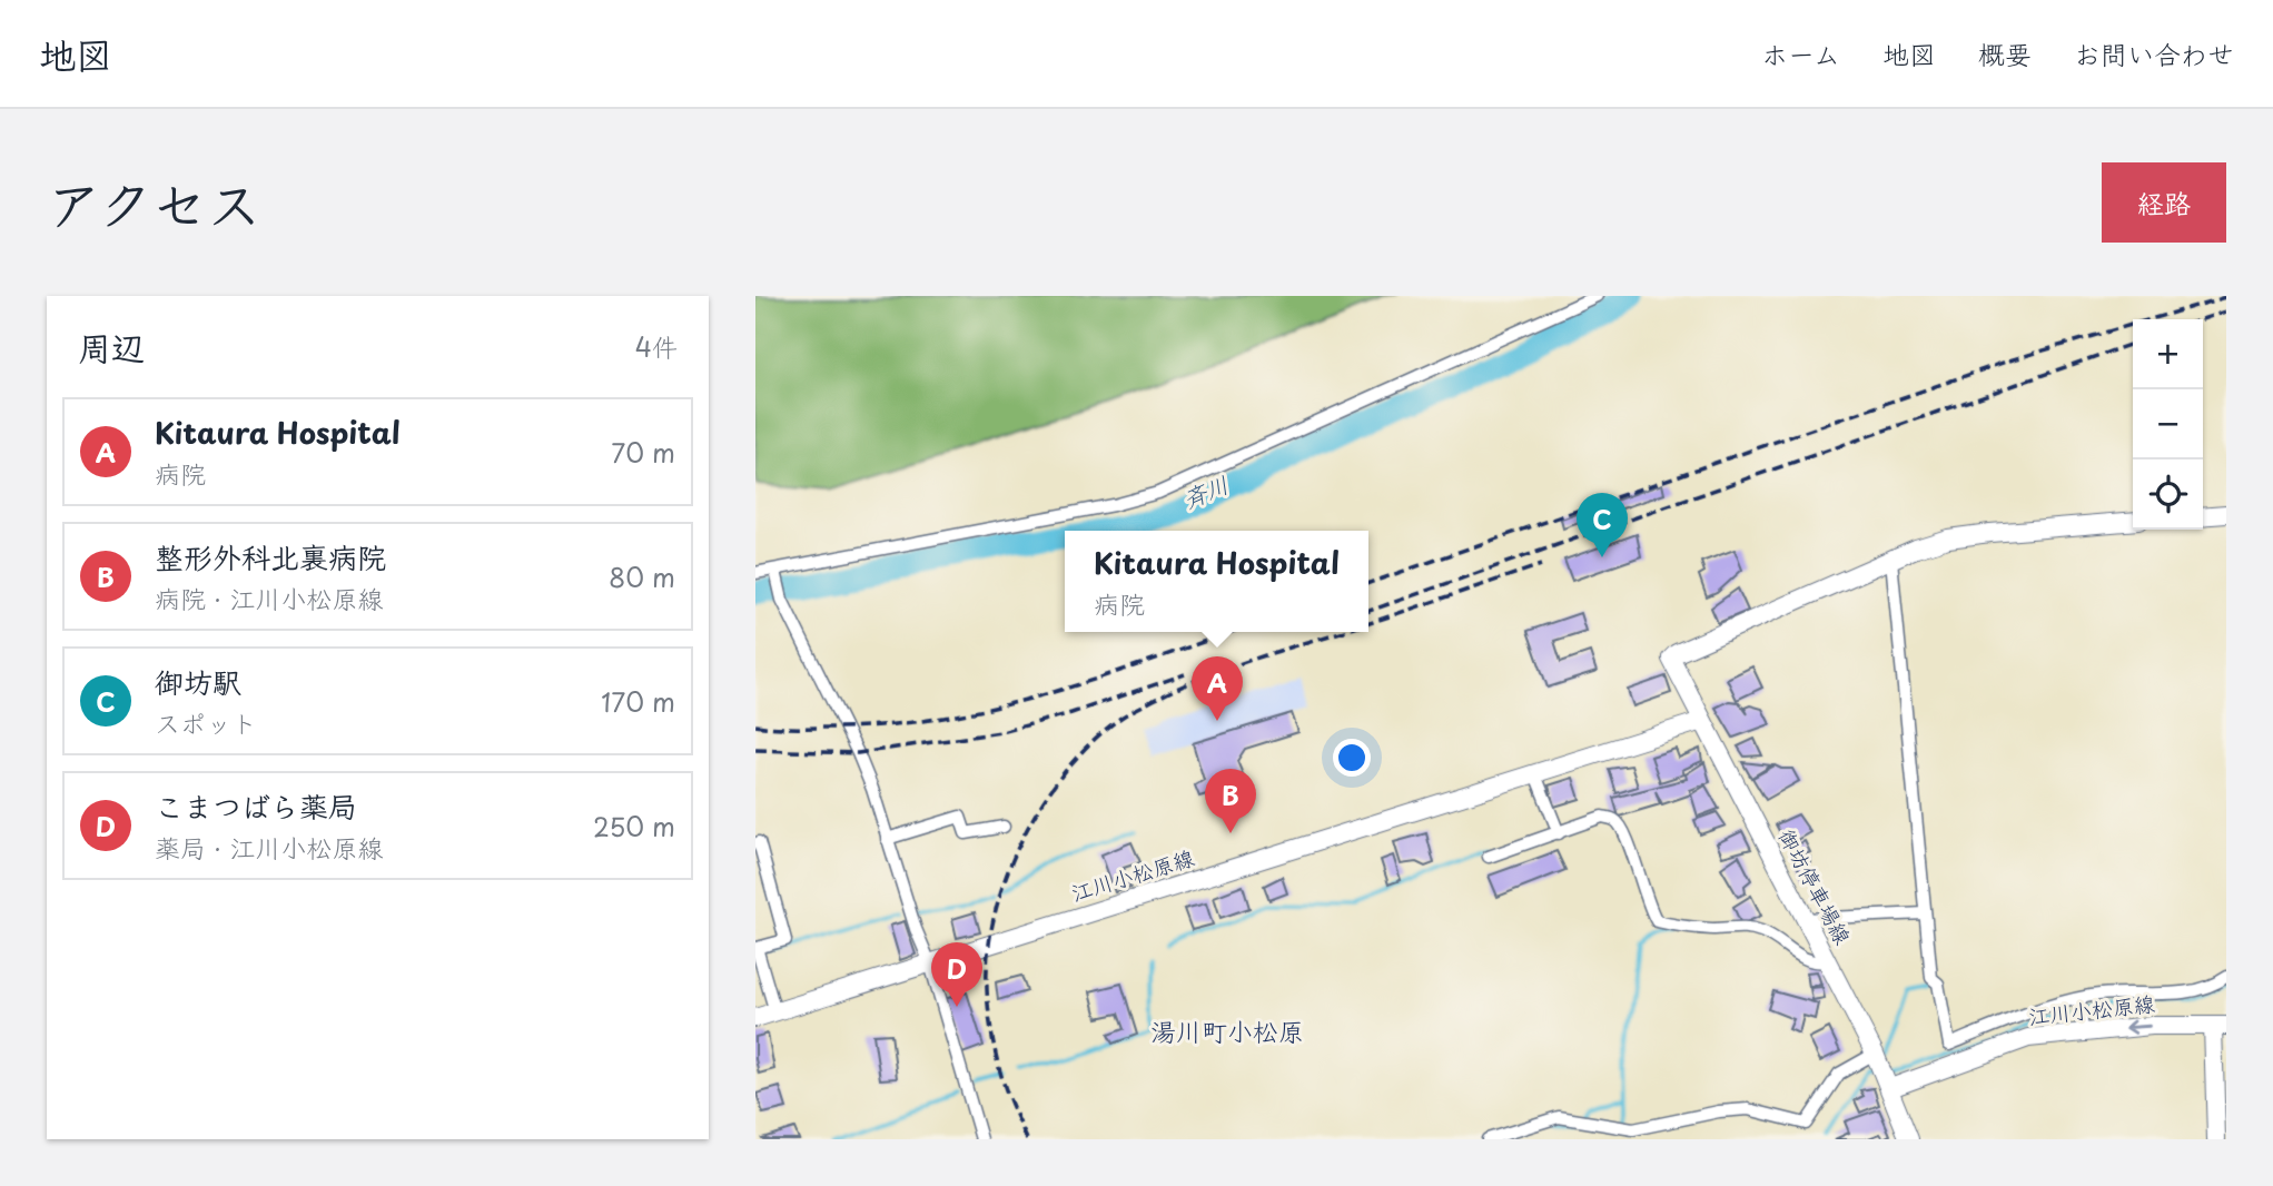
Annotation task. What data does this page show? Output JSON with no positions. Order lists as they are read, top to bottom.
{
  "streets": {
    "main road": ["江川小松原線", "御坊停車場線"]
  },
  "crossings": [
    ["江川小松原線", "御坊停車場線"]
  ],
  "districts": ["湯川町小松原"],
  "water": ["斉川"],
  "page": {
    "header": "地図",
    "nav": [
      "ホーム",
      "地図",
      "概要",
      "お問い合わせ"
    ],
    "title": "アクセス",
    "buttons": "経路",
    "heading": ["周辺", "4件"],
    "map_buttons": ["+", "−"],
    "list": [
      {
        "mark": "A",
        "name": "Kitaura Hospital",
        "note": "病院",
        "value": "70 m"
      },
      {
        "mark": "B",
        "name": "整形外科北裏病院",
        "note": "病院 · 江川小松原線",
        "value": "80 m"
      },
      {
        "mark": "C",
        "name": "御坊駅",
        "note": "スポット",
        "value": "170 m"
      },
      {
        "mark": "D",
        "name": "こまつばら薬局",
        "note": "薬局 · 江川小松原線",
        "value": "250 m"
      }
    ],
    "pins": [
      "C",
      "A",
      "B",
      "D"
    ],
    "popup": ["Kitaura Hospital", "病院"]
  }
}
